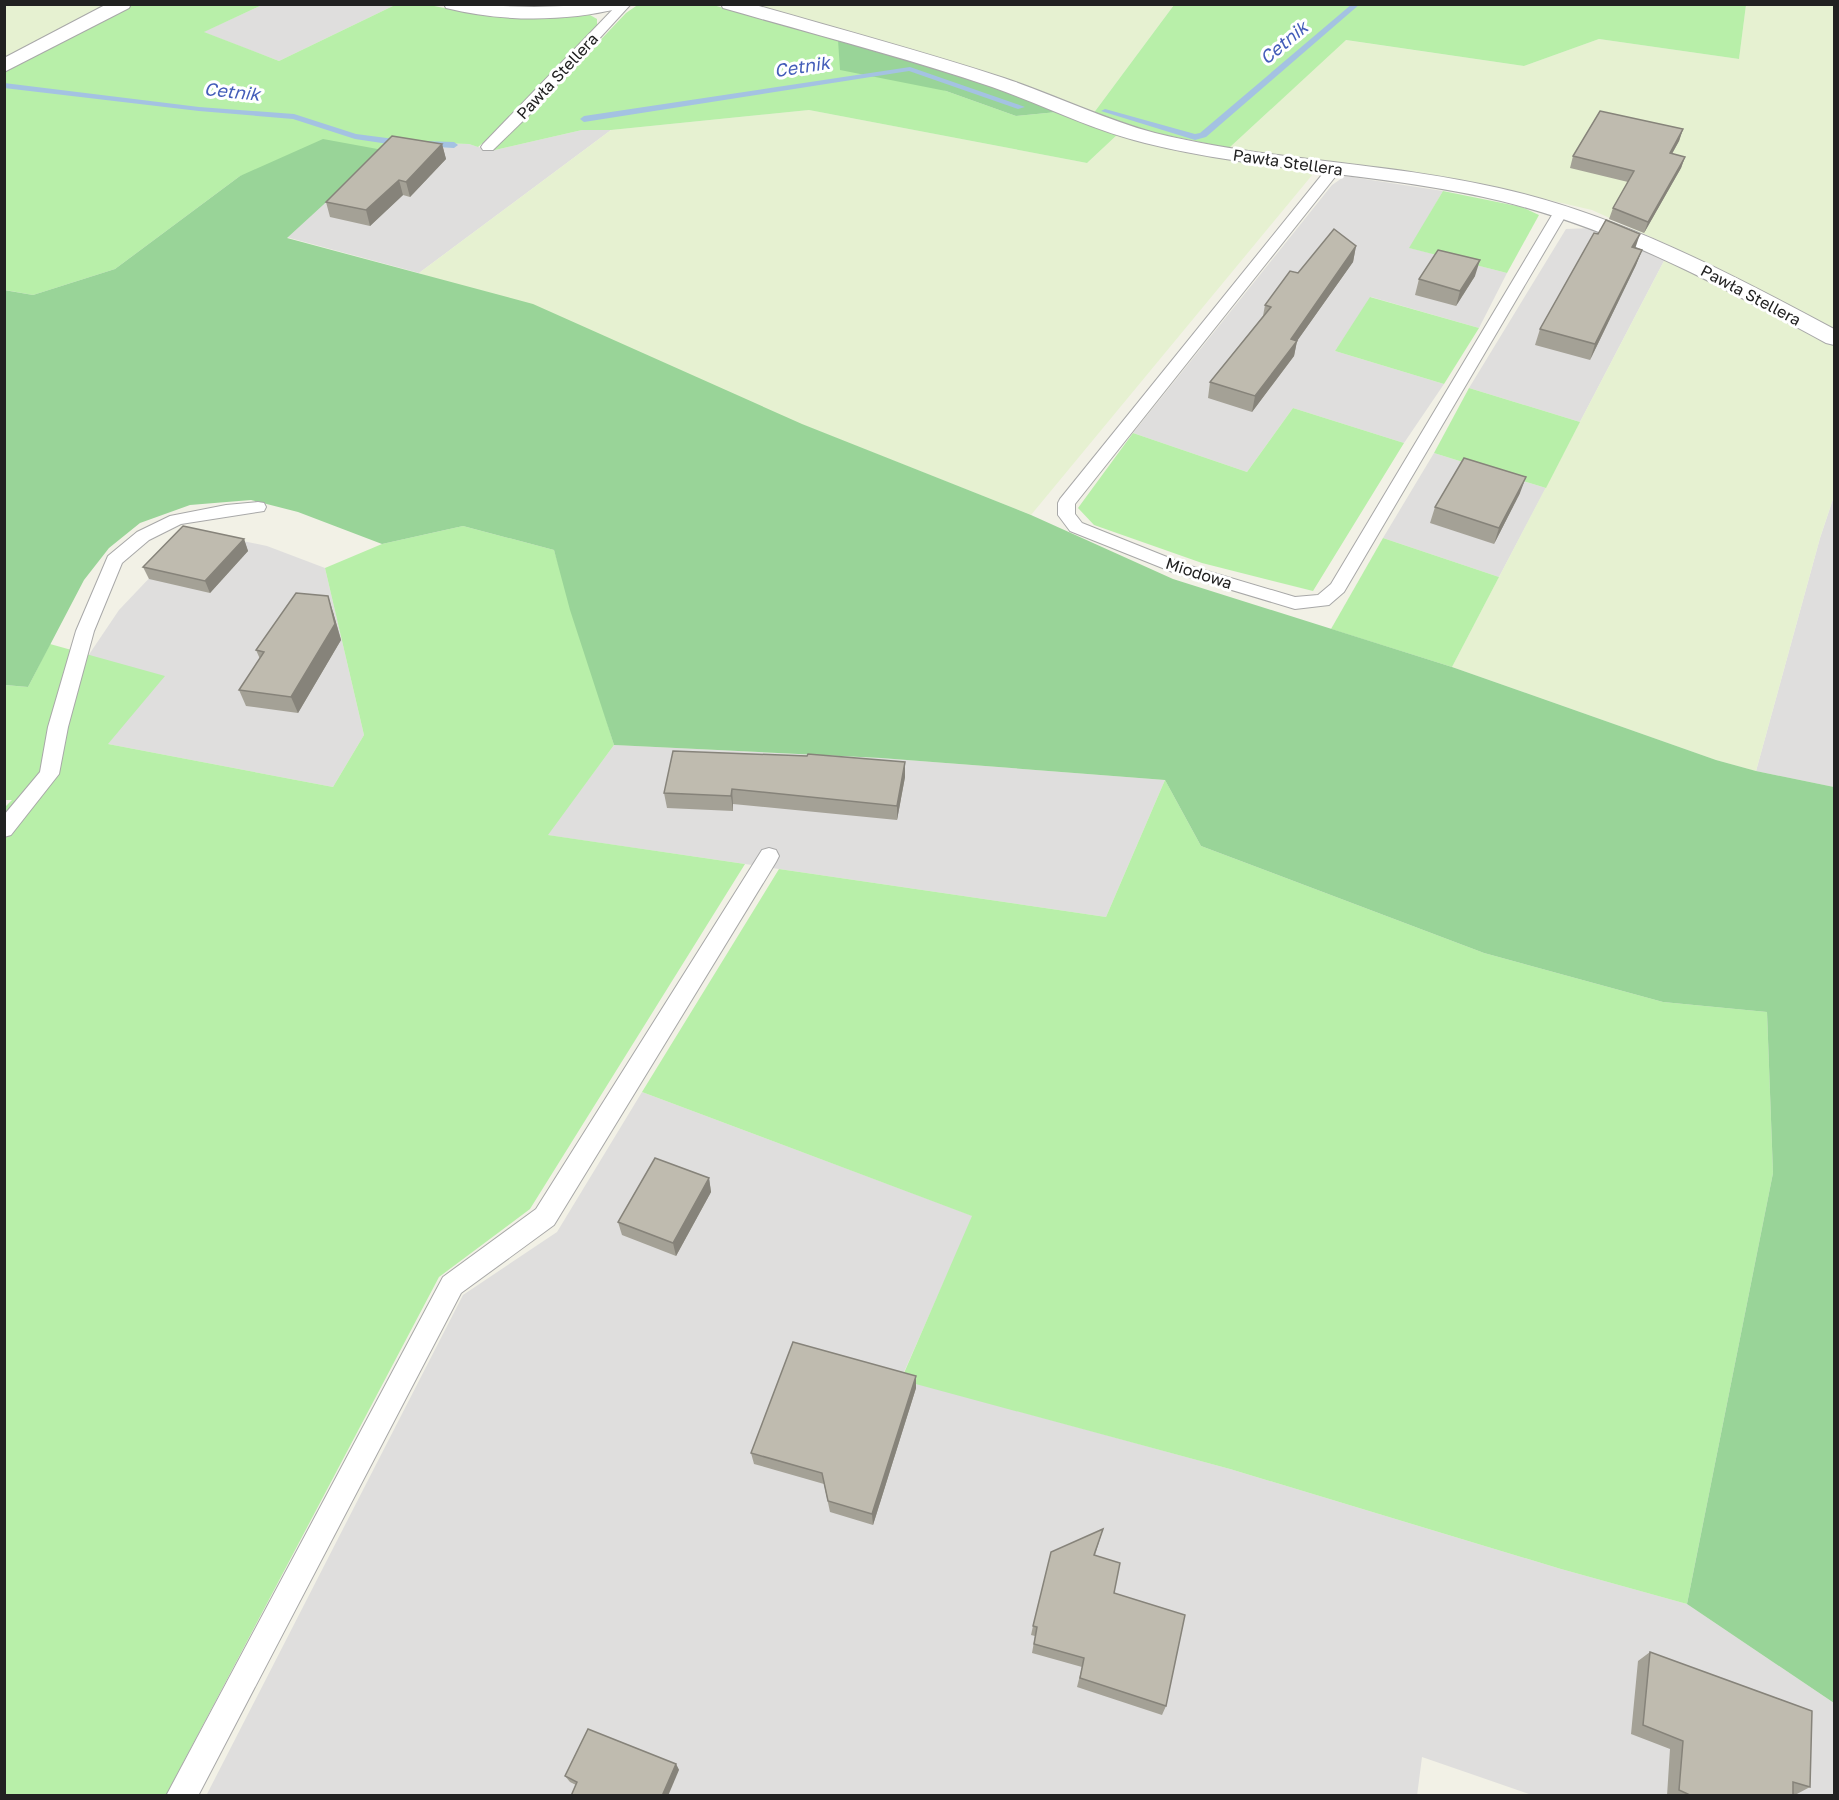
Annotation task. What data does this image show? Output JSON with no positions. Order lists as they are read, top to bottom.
{
  "streets": {
    "street": ["Pawła Stellera"],
    "lane": ["Miodowa"]
  },
  "crossings": [
    ["Pawła Stellera", "Miodowa"]
  ],
  "water": ["Cetnik"]
}
